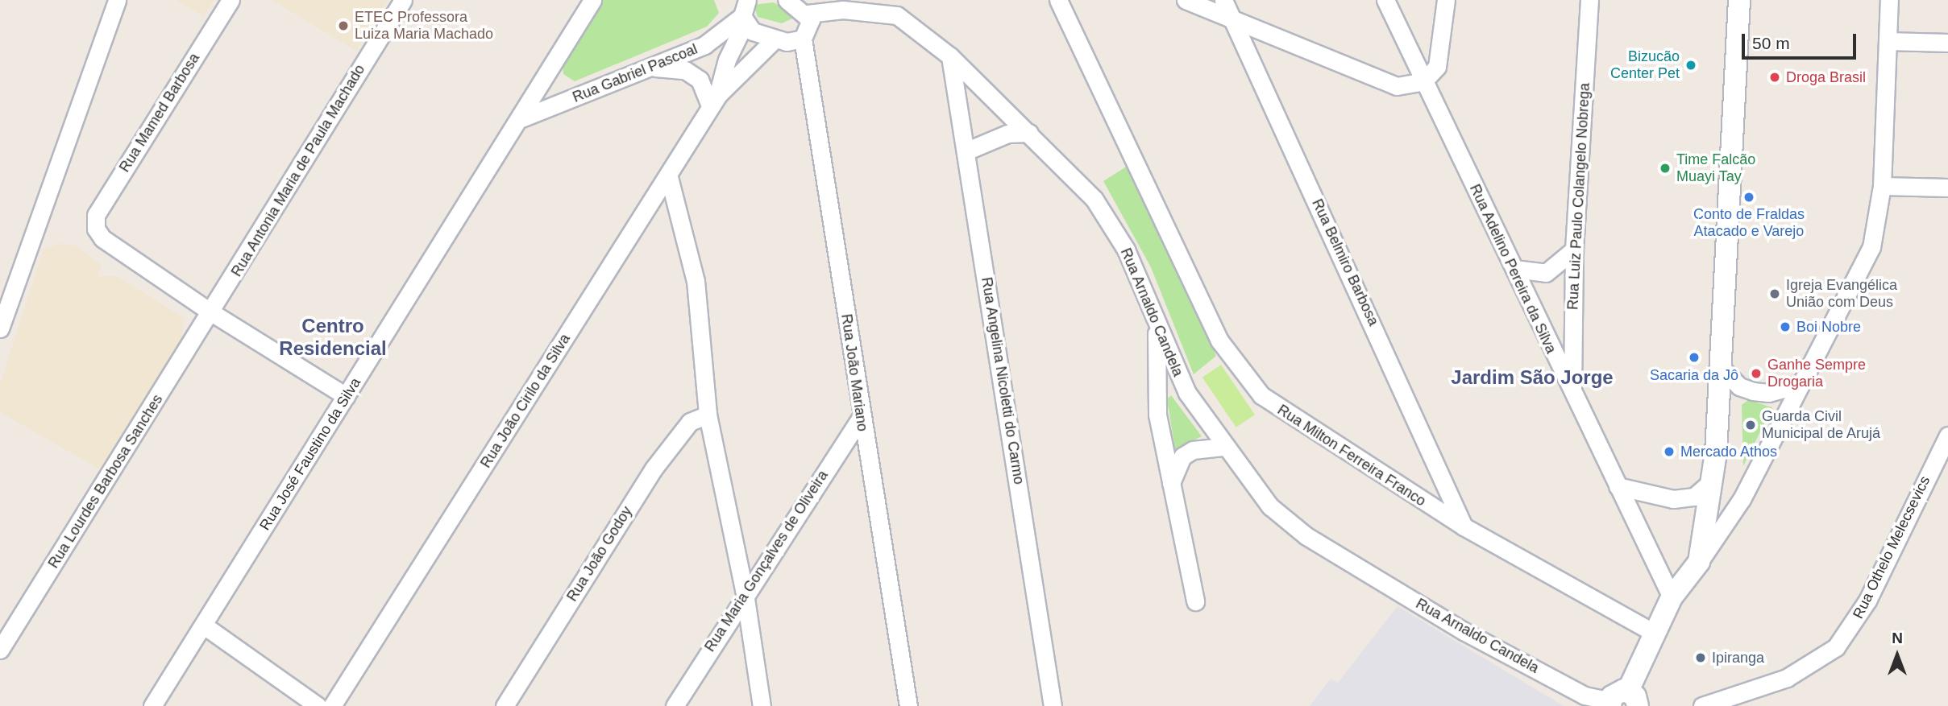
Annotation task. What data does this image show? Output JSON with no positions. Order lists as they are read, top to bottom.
{
  "streets": {
    "street": [
      "Rua Gabriel Pascoal",
      "Rua Mamed Barbosa",
      "Rua Antonia Maria de Paula Machado",
      "Rua Luiz Paulo Colangelo Nobrega",
      "Rua Belmiro Barbosa",
      "Rua Adelino Pereira da Silva",
      "Rua Arnaldo Candela",
      "Rua João Mariano",
      "Rua Angelina Nicoletti do Carmo",
      "Rua João Cirilo da Silva",
      "Rua José Faustino da Silva",
      "Rua Milton Ferreira Franco",
      "Rua Lourdes Barbosa Sanches",
      "Rua Othelo Melecsevics",
      "Rua João Godoy",
      "Rua Maria Gonçalves de Oliveira"
    ]
  },
  "crossings": [
    ["Rua Gabriel Pascoal", "Rua João Cirilo da Silva"],
    ["Rua Gabriel Pascoal", "Rua José Faustino da Silva"],
    ["Rua Mamed Barbosa", "Rua Antonia Maria de Paula Machado"],
    ["Rua Mamed Barbosa", "Rua Lourdes Barbosa Sanches"],
    ["Rua Antonia Maria de Paula Machado", "Rua Lourdes Barbosa Sanches"],
    ["Rua Luiz Paulo Colangelo Nobrega", "Rua Adelino Pereira da Silva"],
    ["Rua Belmiro Barbosa", "Rua Milton Ferreira Franco"],
    ["Rua Arnaldo Candela", "Rua João Mariano"],
    ["Rua Arnaldo Candela", "Rua Angelina Nicoletti do Carmo"],
    ["Rua João Mariano", "Rua Maria Gonçalves de Oliveira"]
  ],
  "districts": ["Centro Residencial", "Jardim São Jorge"],
  "places": [
    "ETEC Professora Luiza Maria Machado",
    "Bizucão Center Pet",
    "Droga Brasil",
    "Time Falcão Muayi Tay",
    "Conto de Fraldas Atacado e Varejo",
    "Igreja Evangélica União com Deus",
    "Boi Nobre",
    "Sacaria da Jô",
    "Ganhe Sempre Drogaria",
    "Guarda Civil Municipal de Arujá",
    "Mercado Athos",
    "Ipiranga"
  ],
  "scale_bar": "50 m",
  "north": "top"
}
